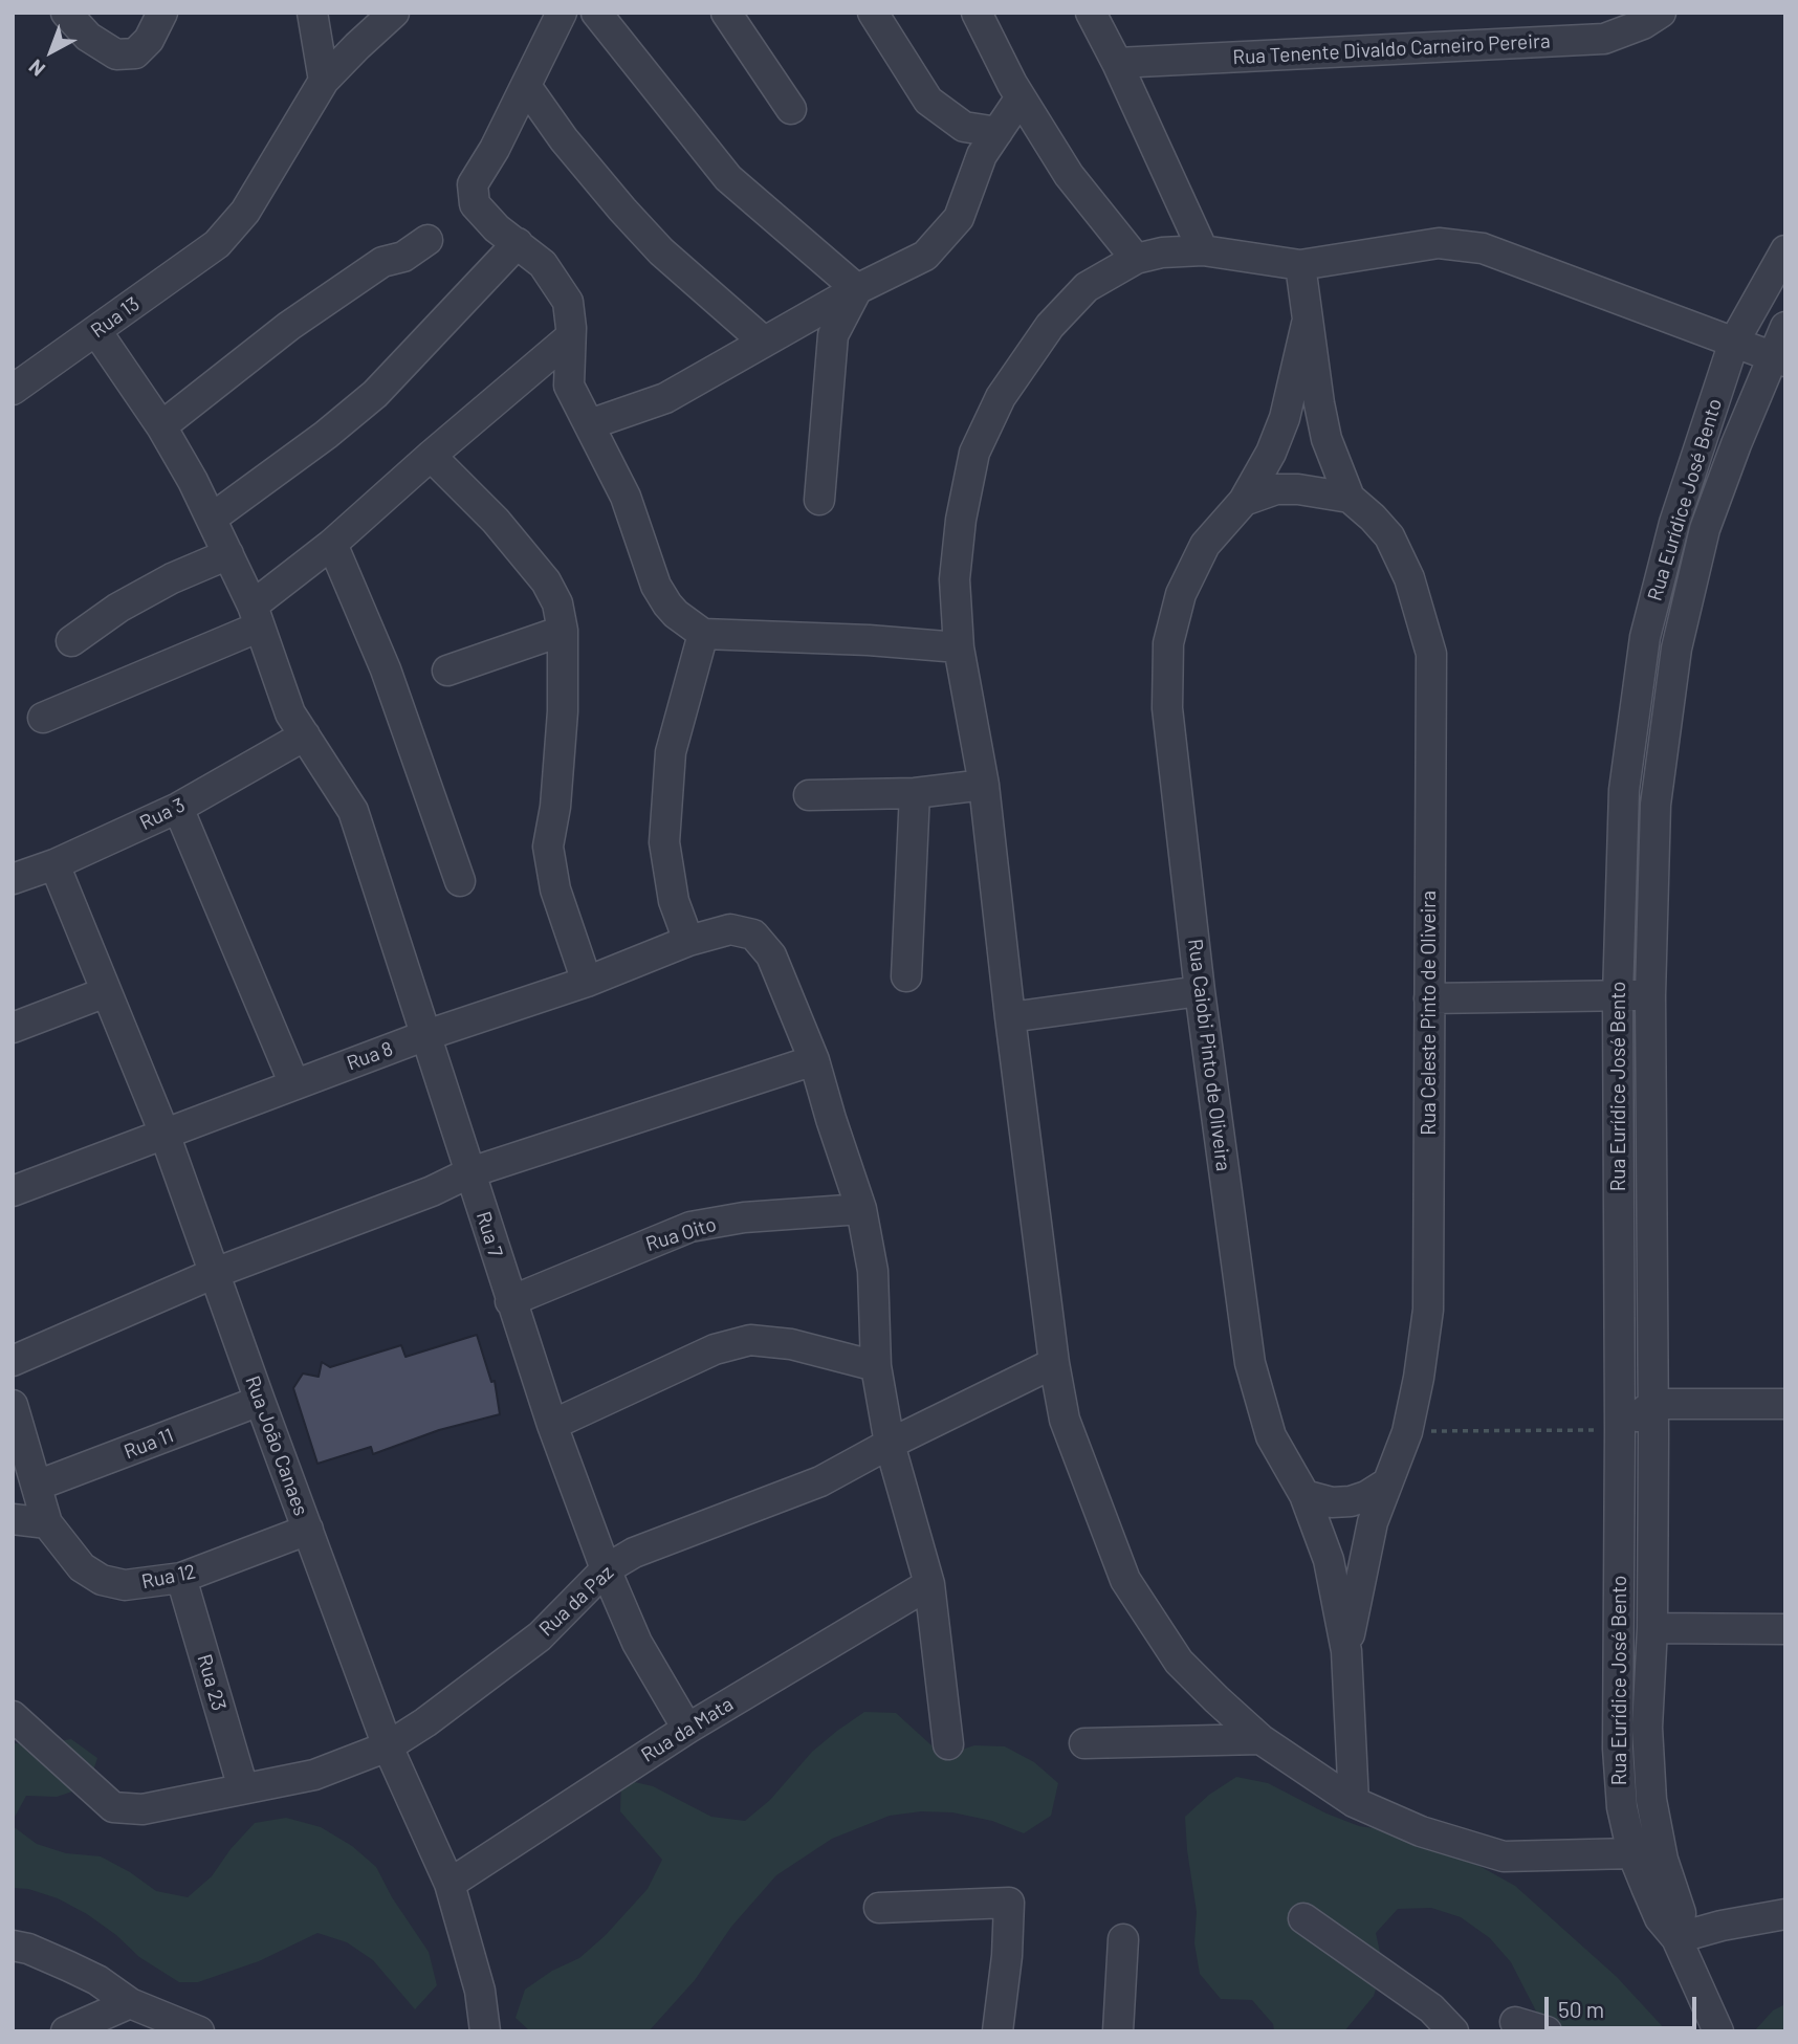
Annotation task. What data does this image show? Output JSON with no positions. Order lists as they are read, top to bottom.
{
  "streets": {
    "street": [
      "Rua Tenente Divaldo Carneiro Pereira",
      "Rua 13",
      "Rua Eurídice José Bento",
      "Rua 3",
      "Rua Celeste Pinto de Oliveira",
      "Rua Caiobi Pinto de Oliveira",
      "Rua 8",
      "Rua 7",
      "Rua Oito",
      "Rua 11",
      "Rua João Canaes",
      "Rua 12",
      "Rua da Paz",
      "Rua 23",
      "Rua da Mata"
    ]
  },
  "crossings": [
    ["Rua 13", "Rua 7"],
    ["Rua 3", "Rua 7"],
    ["Rua 3", "Rua João Canaes"],
    ["Rua Celeste Pinto de Oliveira", "Rua Caiobi Pinto de Oliveira"],
    ["Rua 8", "Rua 7"],
    ["Rua 8", "Rua João Canaes"],
    ["Rua 7", "Rua Oito"],
    ["Rua 7", "Rua da Paz"],
    ["Rua 7", "Rua da Mata"],
    ["Rua 11", "Rua João Canaes"],
    ["Rua João Canaes", "Rua 12"],
    ["Rua João Canaes", "Rua da Paz"],
    ["Rua João Canaes", "Rua da Mata"],
    ["Rua 12", "Rua 23"],
    ["Rua da Paz", "Rua 23"]
  ],
  "scale_bar": "50 m",
  "north": "bottom left"
}
